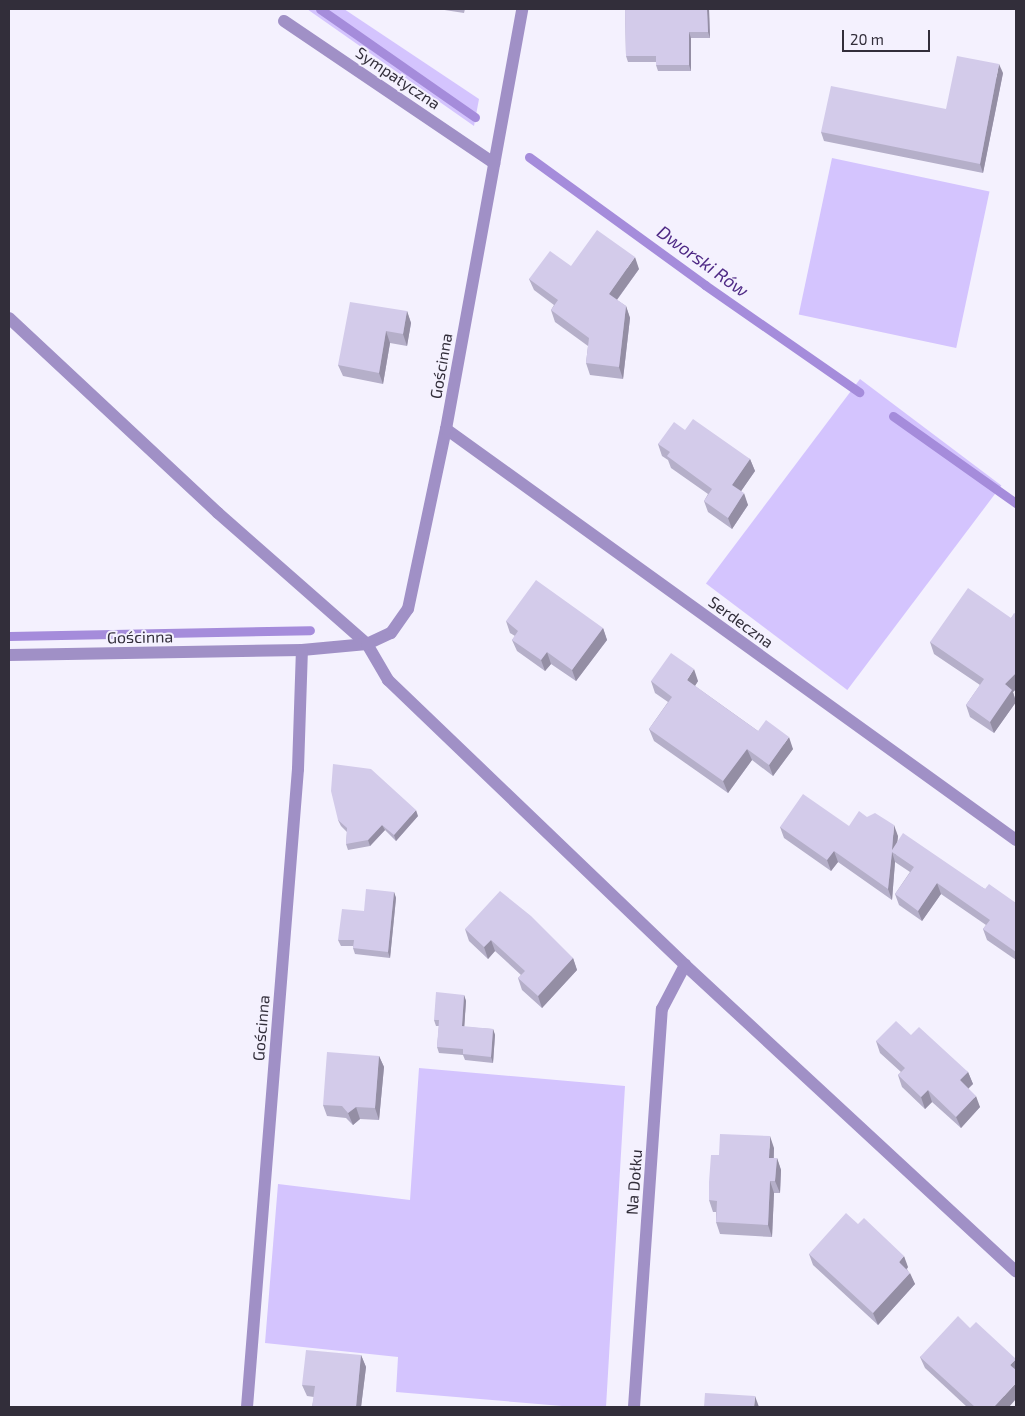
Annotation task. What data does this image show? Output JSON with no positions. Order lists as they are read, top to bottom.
{
  "streets": {
    "street": [
      "Sympatyczna",
      "Gościnna",
      "Serdeczna",
      "Na Dołku"
    ]
  },
  "crossings": [
    ["Sympatyczna", "Gościnna"],
    ["Gościnna", "Serdeczna"]
  ],
  "water": ["Dworski Rów"],
  "scale_bar": "20 m"
}
